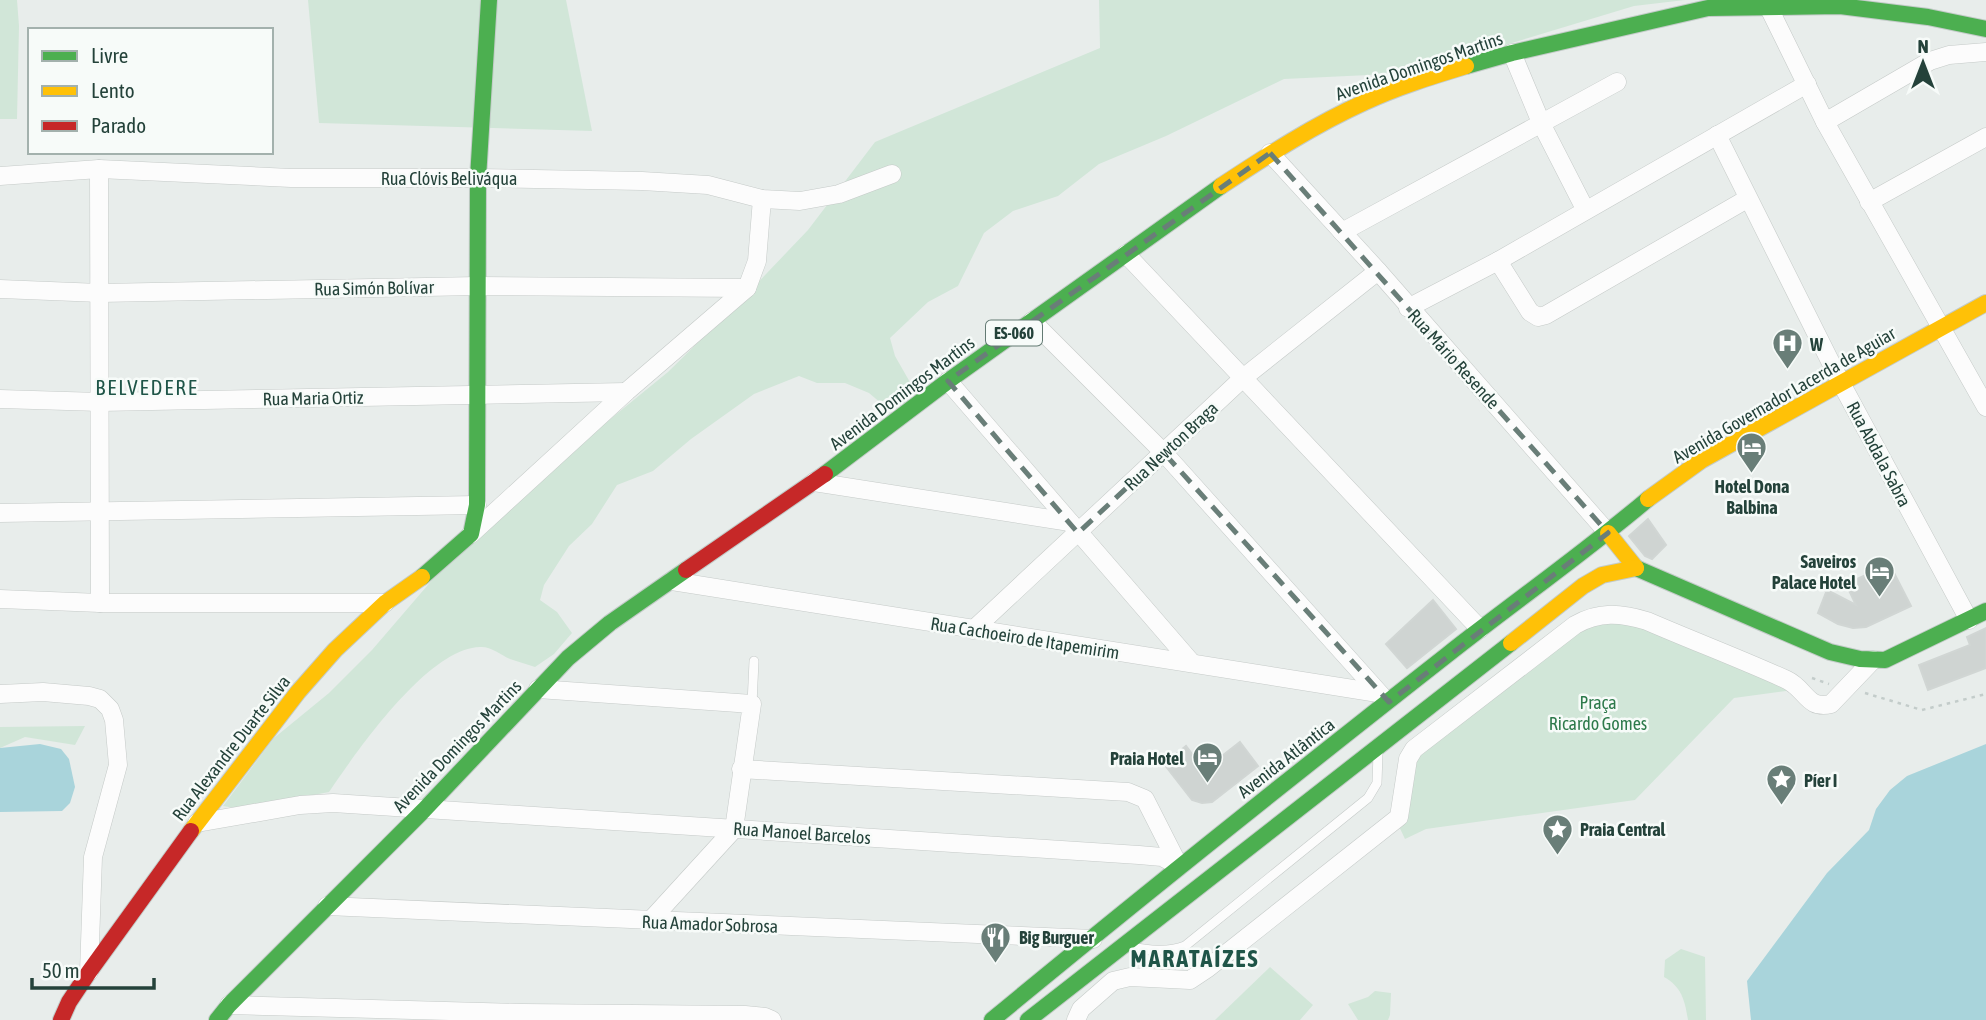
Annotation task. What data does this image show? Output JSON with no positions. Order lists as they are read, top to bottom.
{
  "streets": {
    "street": [
      "Avenida Domingos Martins",
      "Rua Clóvis Beliváqua",
      "Rua Simón Bolívar",
      "ES-060",
      "Rua Mário Resende",
      "Avenida Governador Lacerda de Aguiar",
      "Rua Maria Ortiz",
      "Rua Newton Braga",
      "Rua Abdala Sabra",
      "Rua Cachoeiro de Itapemirim",
      "Rua Alexandre Duarte Silva",
      "Avenida Atlântica",
      "Rua Manoel Barcelos",
      "Rua Amador Sobrosa"
    ]
  },
  "crossings": [
    ["Avenida Domingos Martins", "Rua Mário Resende"],
    ["Avenida Domingos Martins", "Rua Cachoeiro de Itapemirim"],
    ["Avenida Domingos Martins", "Rua Manoel Barcelos"],
    ["Avenida Domingos Martins", "Rua Amador Sobrosa"],
    ["Rua Mário Resende", "Avenida Governador Lacerda de Aguiar"],
    ["Rua Mário Resende", "Rua Newton Braga"],
    ["Rua Mário Resende", "Avenida Atlântica"],
    ["Avenida Governador Lacerda de Aguiar", "Rua Abdala Sabra"],
    ["Avenida Governador Lacerda de Aguiar", "Avenida Atlântica"],
    ["Rua Newton Braga", "Rua Cachoeiro de Itapemirim"],
    ["Rua Cachoeiro de Itapemirim", "Avenida Atlântica"],
    ["Rua Alexandre Duarte Silva", "Rua Manoel Barcelos"],
    ["Avenida Atlântica", "Rua Manoel Barcelos"],
    ["Avenida Atlântica", "Rua Amador Sobrosa"]
  ],
  "districts": ["BELVEDERE", "MARATAÍZES"],
  "parks": ["Praça Ricardo Gomes"],
  "places": {
    "hospital": ["W"],
    "hotel": ["Hotel Dona Balbina", "Saveiros Palace Hotel", "Praia Hotel"],
    "place": ["Píer I", "Praia Central"],
    "restaurant": ["Big Burguer"]
  },
  "legend": ["Livre", "Lento", "Parado"],
  "scale_bar": "50 m",
  "north": "top"
}
